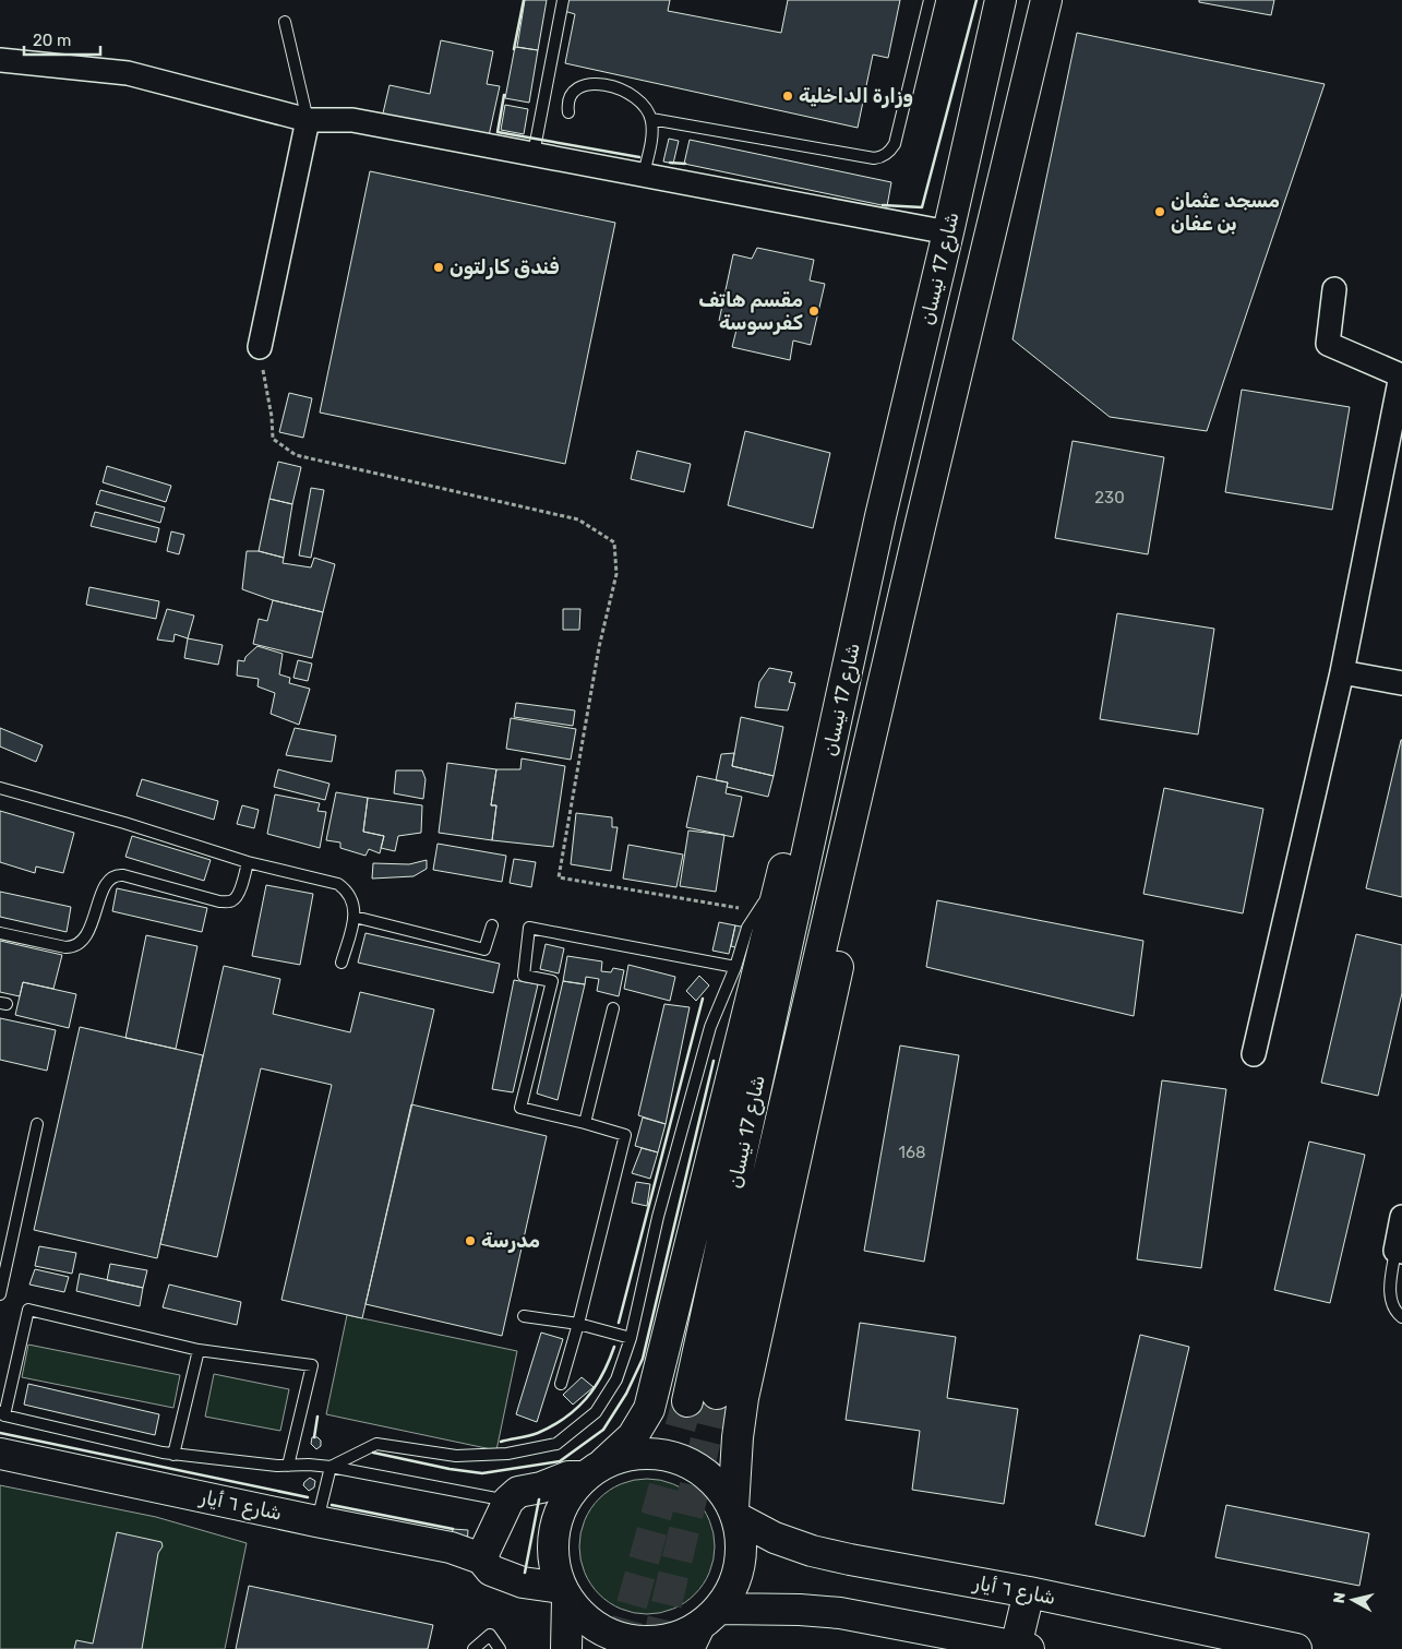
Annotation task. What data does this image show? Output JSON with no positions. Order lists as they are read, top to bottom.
{
  "streets": {
    "main road": ["شارع 17 نيسان", "شارع ٦ أيار"]
  },
  "places": [
    "وزارة الداخلية",
    "مسجد عثمان بن عفان",
    "فندق كارلتون",
    "مقسم هاتف كفرسوسة",
    "مدرسة"
  ],
  "house_numbers": ["230", "168"],
  "scale_bar": "20 m",
  "north": "left"
}
